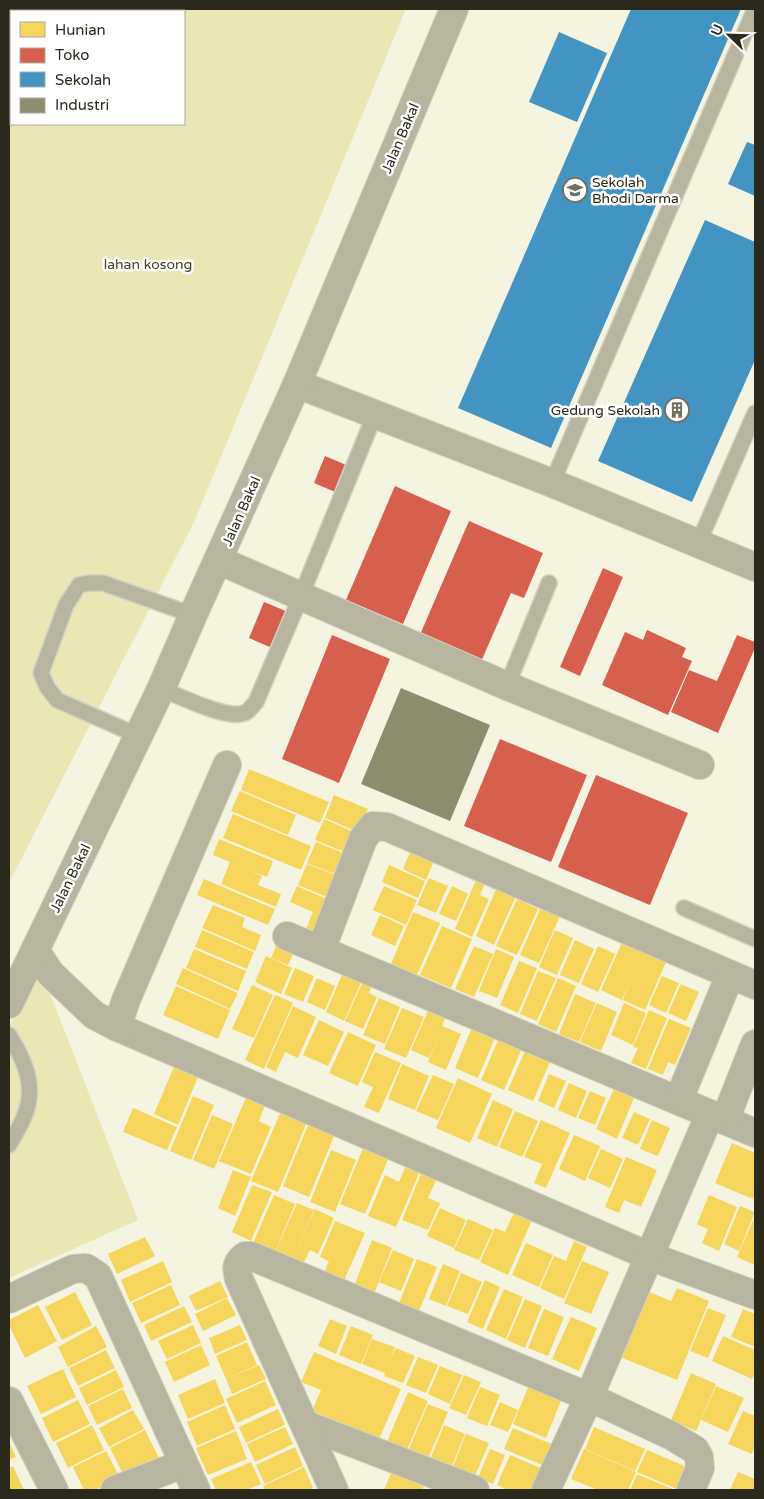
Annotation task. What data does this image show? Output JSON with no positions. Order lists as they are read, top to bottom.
{
  "streets": {
    "street": ["Jalan Bakal"]
  },
  "parks": ["lahan kosong"],
  "places": {
    "school or university": ["Sekolah Bhodi Darma"],
    "building": ["Gedung Sekolah"]
  },
  "legend": [
    "Hunian",
    "Toko",
    "Sekolah",
    "Industri"
  ],
  "north": "top left"
}
